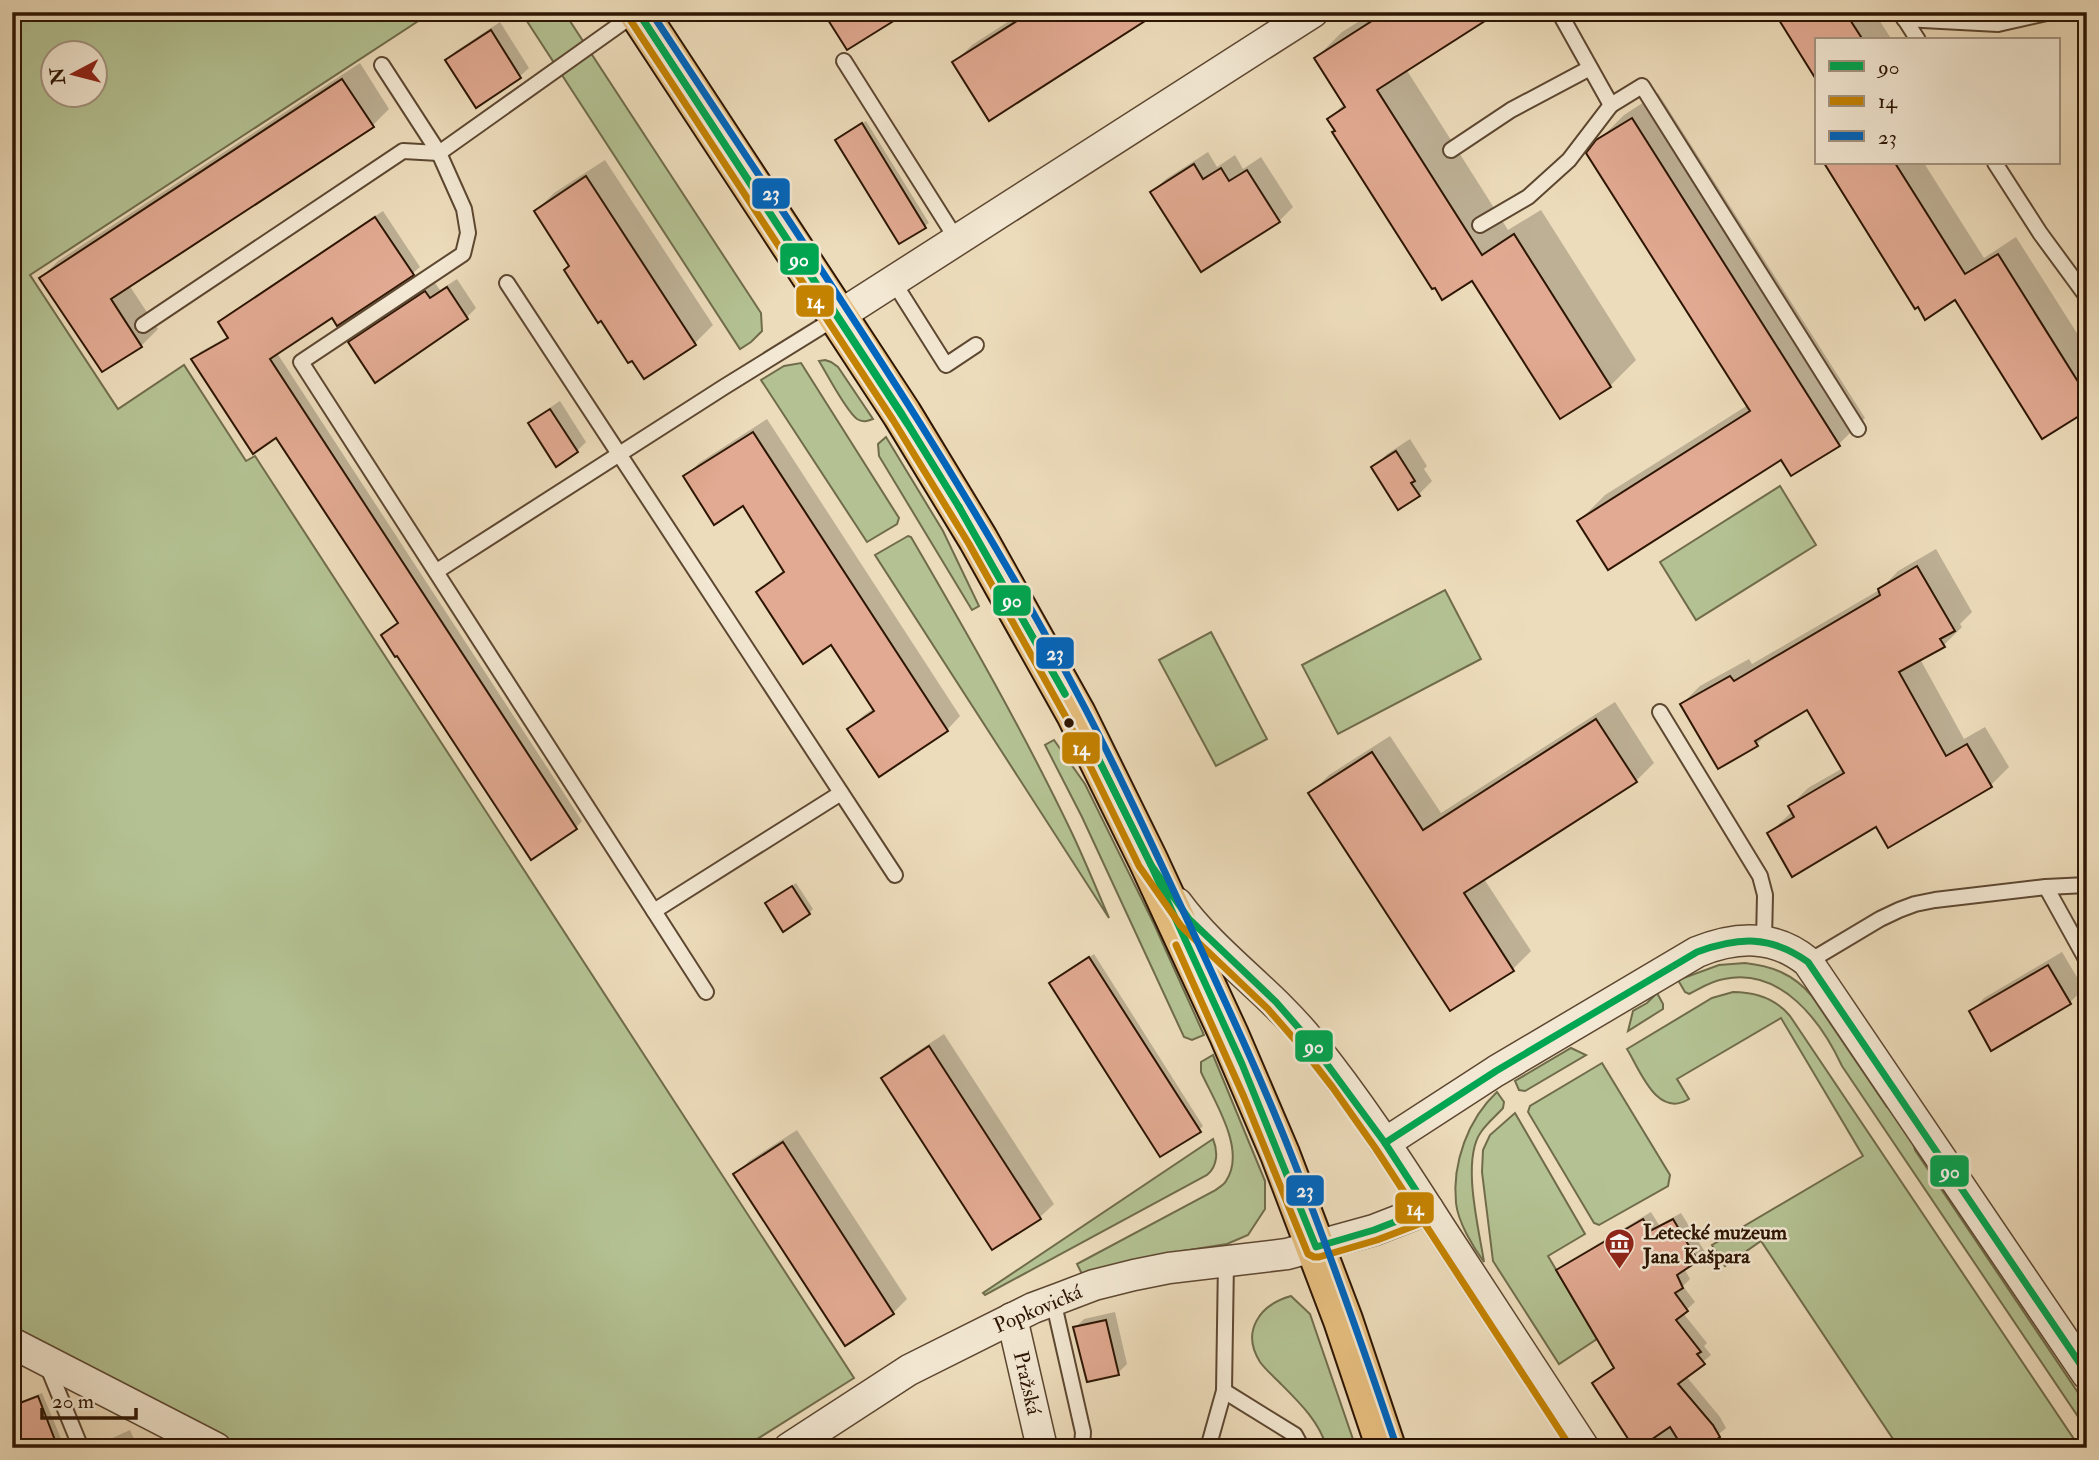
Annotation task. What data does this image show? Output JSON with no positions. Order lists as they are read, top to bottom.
{
  "streets": {
    "street": ["Popkovická", "Pražská"]
  },
  "crossings": [
    ["Popkovická", "Pražská"]
  ],
  "places": {
    "museum": ["Letecké muzeum Jana Kašpara"]
  },
  "lines": ["transit line 90", "transit line 23", "transit line 14"],
  "legend": ["90", "14", "23"],
  "scale_bar": "20 m",
  "north": "left"
}
